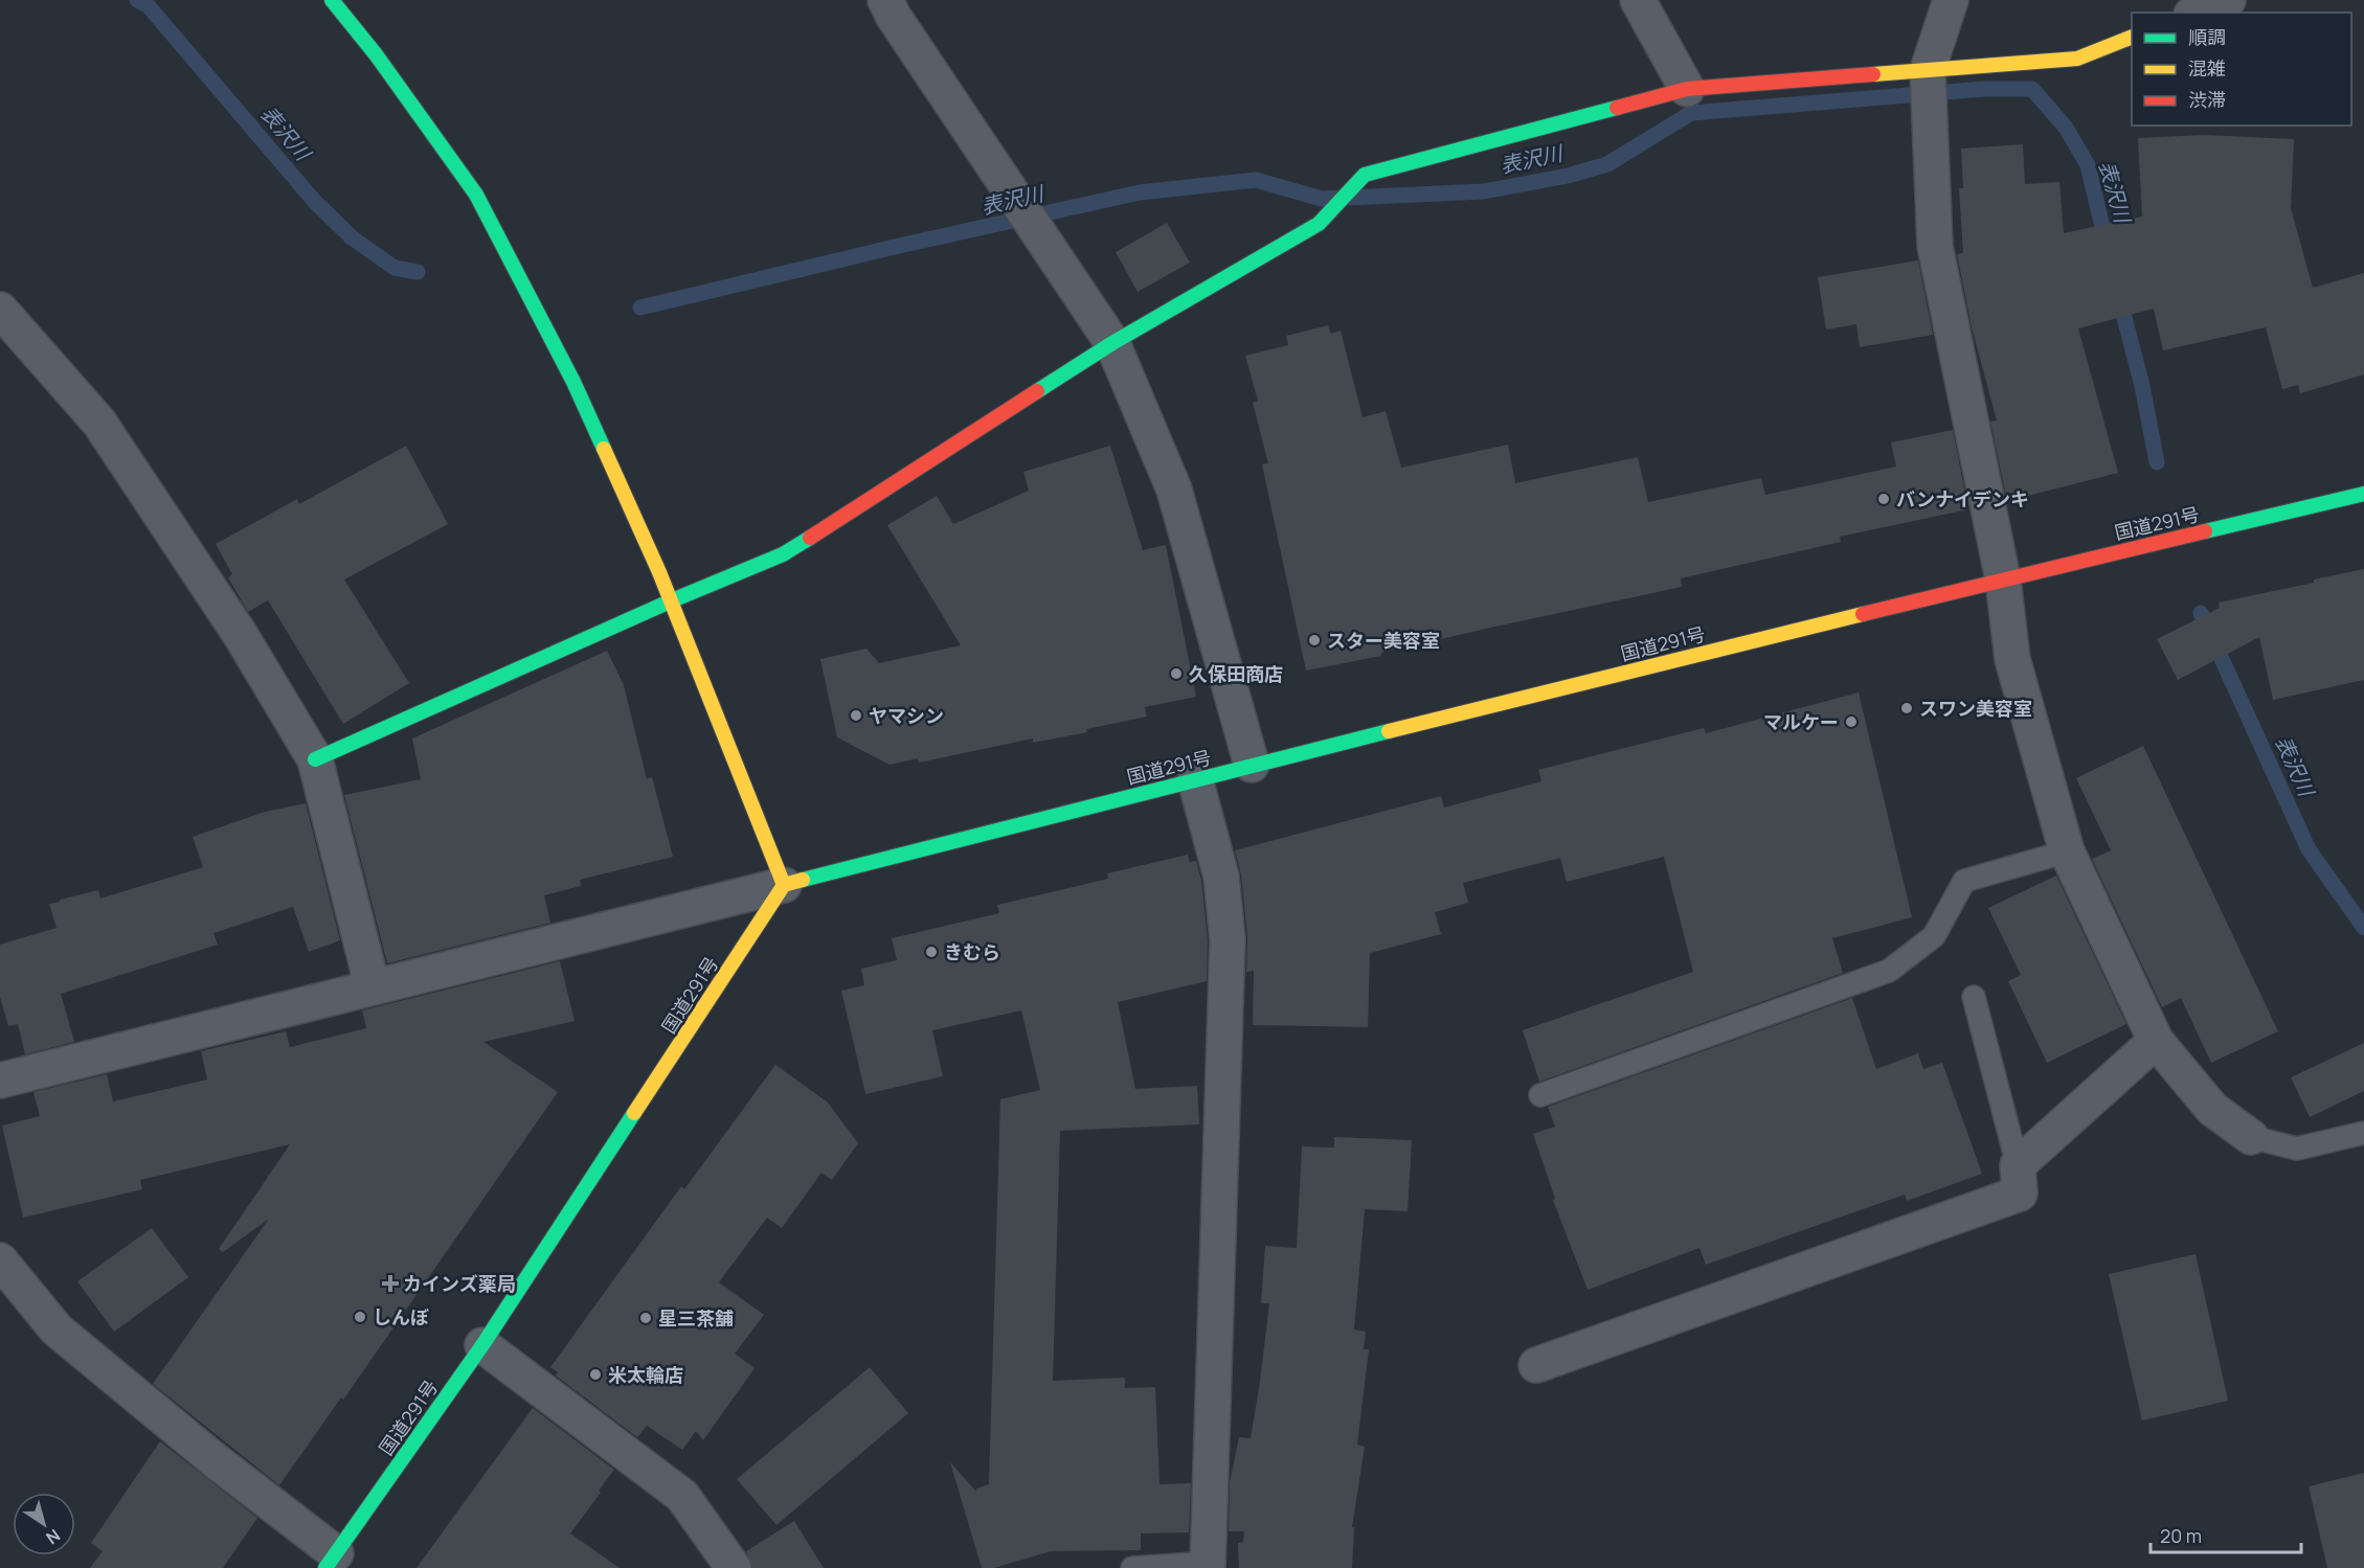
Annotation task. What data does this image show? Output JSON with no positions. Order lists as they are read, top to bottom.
{
  "streets": {
    "main road": ["国道291号"]
  },
  "water": ["表沢川"],
  "places": {
    "other": [
      "バンナイデンキ",
      "スター美容室",
      "久保田商店",
      "スワン美容室",
      "ヤマシン",
      "マルケー",
      "きむら",
      "しんぼ",
      "星三茶舗",
      "米太輪店"
    ],
    "health": ["カインズ薬局"]
  },
  "legend": ["順調", "混雑", "渋滞"],
  "scale_bar": "20 m",
  "north": "bottom right"
}
